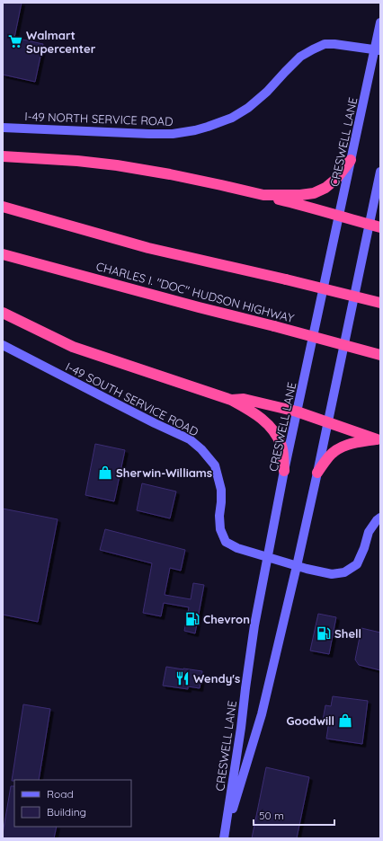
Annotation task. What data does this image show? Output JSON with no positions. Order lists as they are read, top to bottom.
{
  "streets": {
    "highway": ["CHARLES I. \"DOC\" HUDSON HIGHWAY"],
    "main road": ["I-49 NORTH SERVICE ROAD", "CRESWELL LANE", "I-49 SOUTH SERVICE ROAD"]
  },
  "crossings": [
    ["I-49 NORTH SERVICE ROAD", "CRESWELL LANE"],
    ["CRESWELL LANE", "I-49 SOUTH SERVICE ROAD"]
  ],
  "places": {
    "supermarket": ["Walmart Supercenter"],
    "shop": ["Sherwin-Williams", "Goodwill"],
    "fuel station": ["Chevron", "Shell"],
    "restaurant": ["Wendy's"]
  },
  "legend": ["Road", "Building"],
  "scale_bar": "50 m"
}
